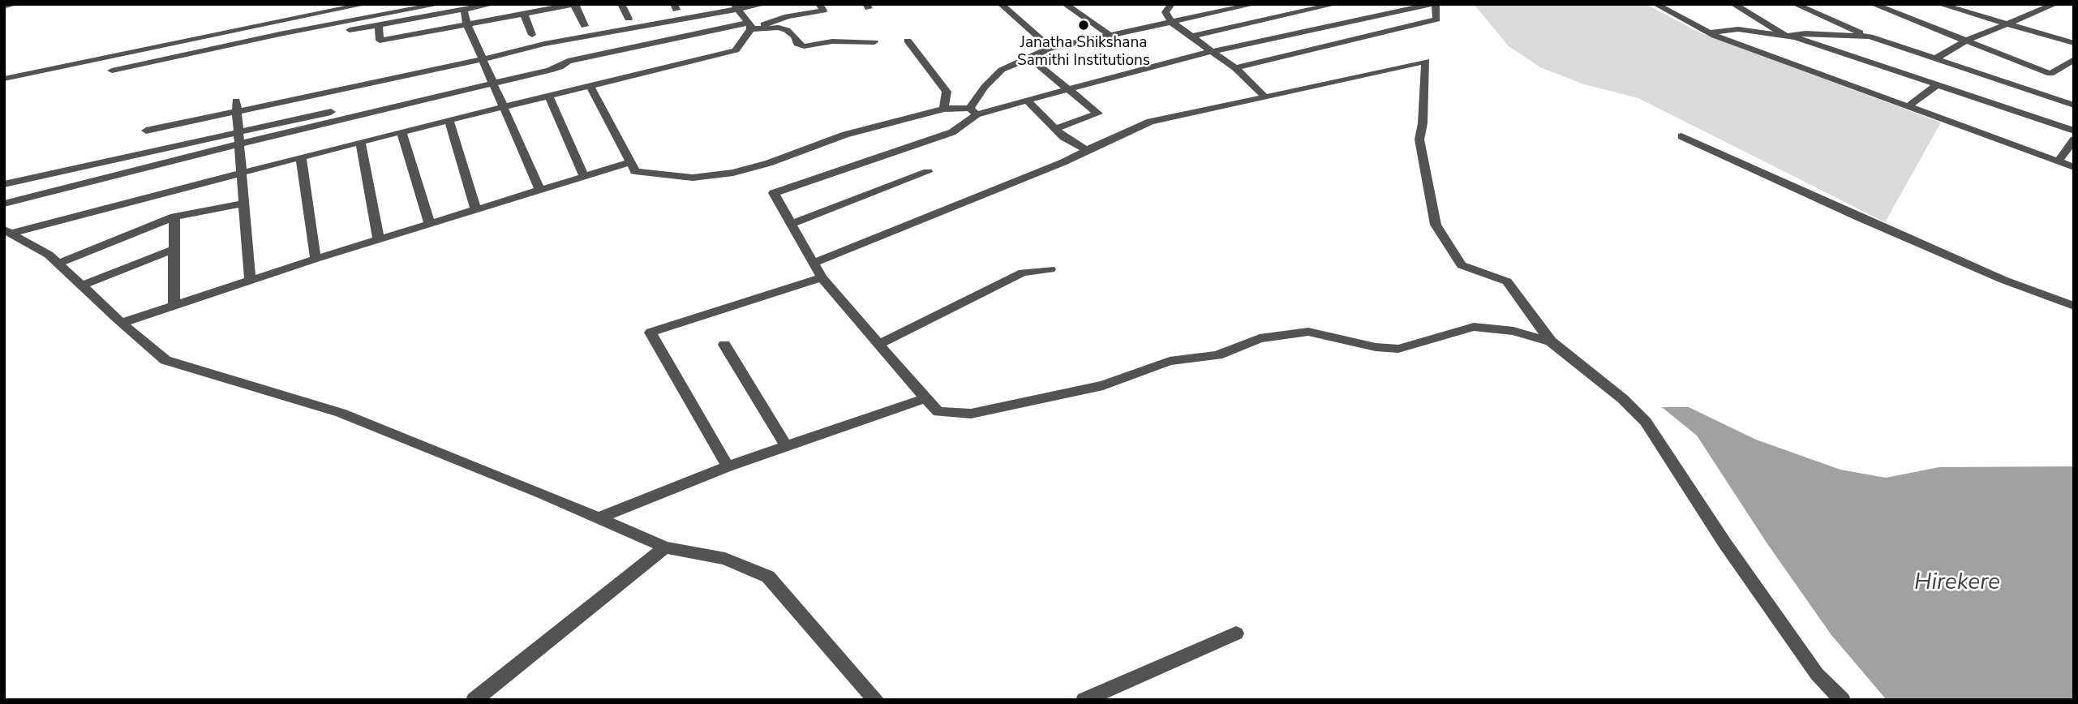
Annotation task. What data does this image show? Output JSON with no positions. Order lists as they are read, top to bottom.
{
  "water": ["Hirekere"],
  "places": ["Janatha Shikshana Samithi Institutions"]
}
